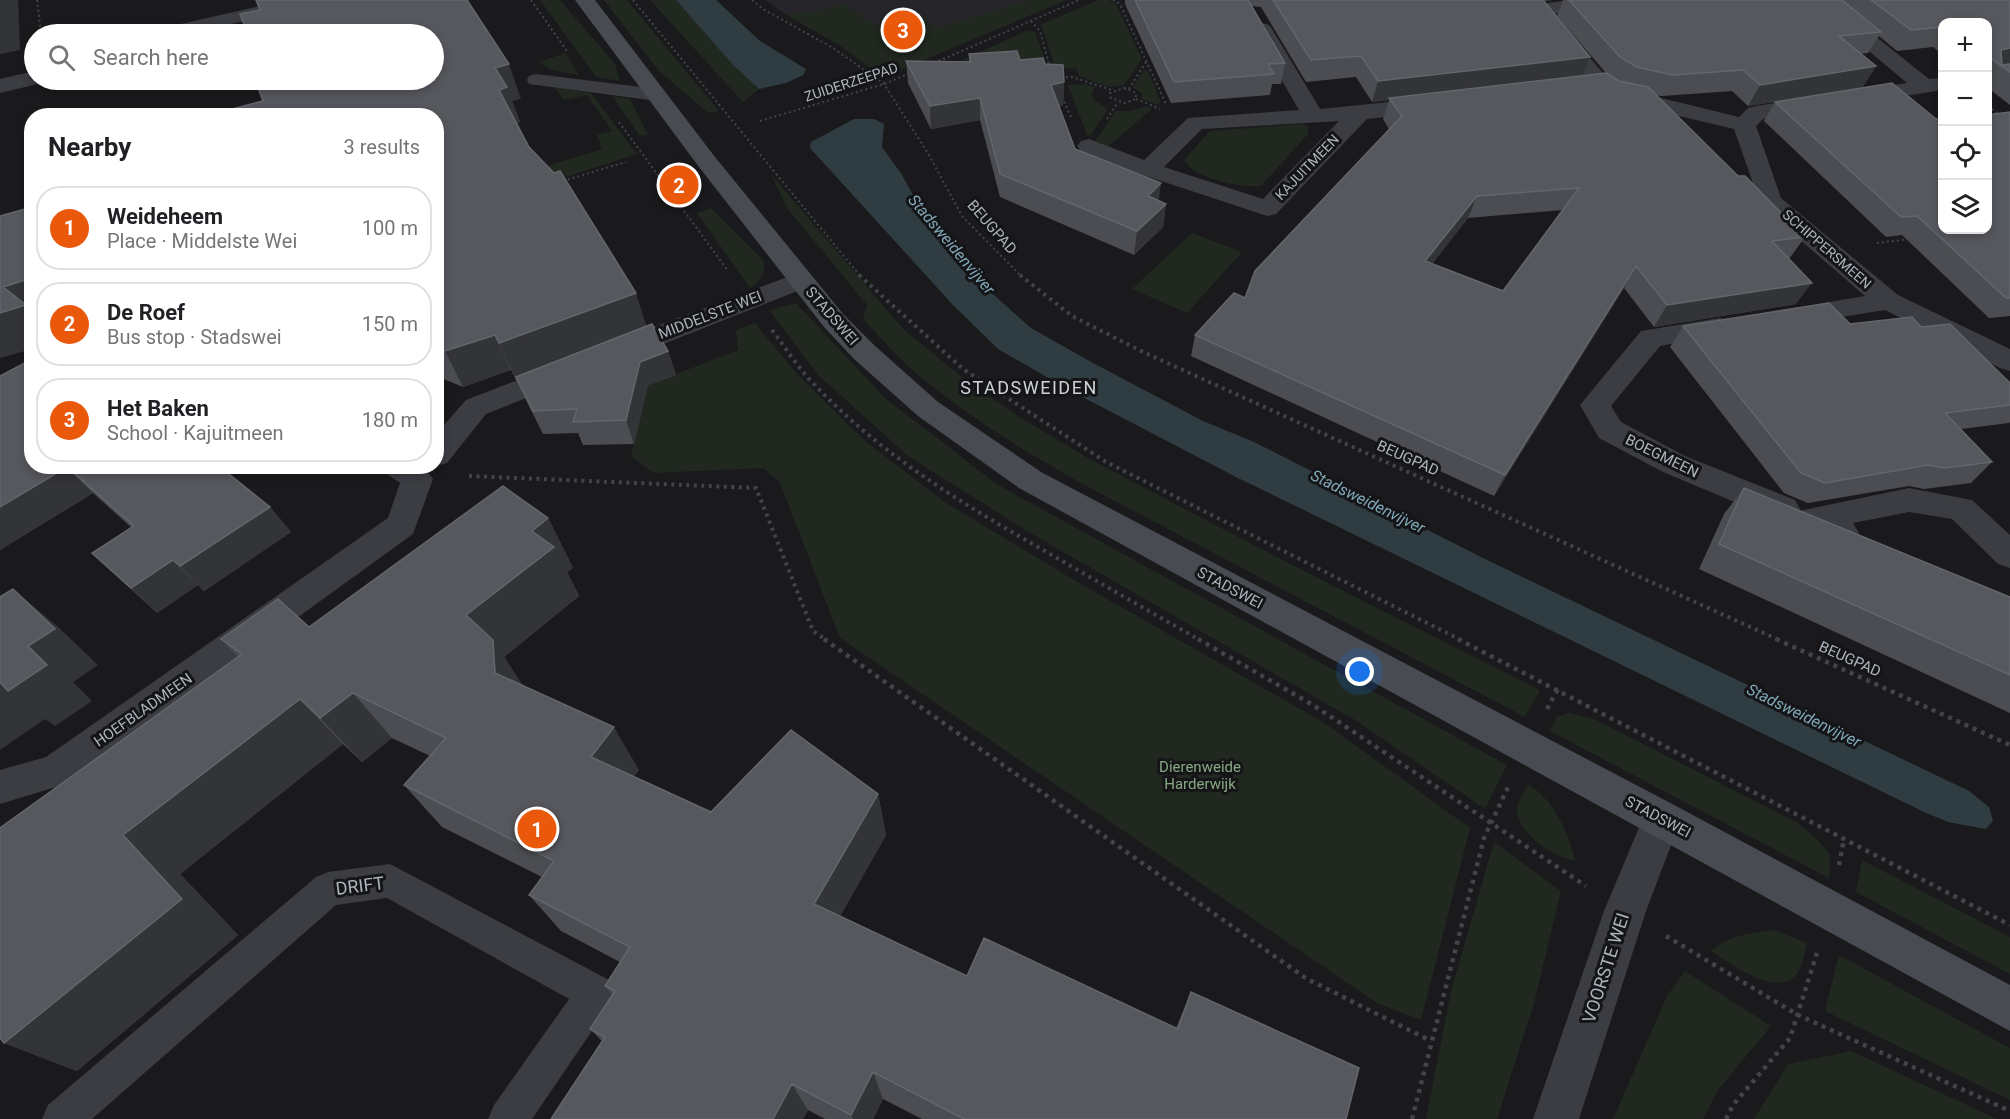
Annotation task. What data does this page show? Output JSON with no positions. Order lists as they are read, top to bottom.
{
  "streets": {
    "street": [
      "KAJUITMEEN",
      "SCHIPPERSMEEN",
      "MIDDELSTE WEI",
      "STADSWEI",
      "BOEGMEEN",
      "HOEFBLADMEEN",
      "VOORSTE WEI"
    ],
    "lane": ["DRIFT"],
    "path": ["ZUIDERZEEPAD", "BEUGPAD"]
  },
  "crossings": [
    ["ZUIDERZEEPAD", "BEUGPAD"],
    ["SCHIPPERSMEEN", "BOEGMEEN"],
    ["MIDDELSTE WEI", "STADSWEI"],
    ["MIDDELSTE WEI", "HOEFBLADMEEN"],
    ["STADSWEI", "VOORSTE WEI"]
  ],
  "districts": ["STADSWEIDEN"],
  "water": ["Stadsweidenvijver"],
  "parks": ["Dierenweide Harderwijk"],
  "page": {
    "pins": ["3", "2", "1"],
    "map_buttons": ["+", "−"],
    "search": "Search here",
    "heading": ["Nearby", "3 results"],
    "list": [
      {
        "mark": "1",
        "name": "Weideheem",
        "note": "Place · Middelste Wei",
        "value": "100 m"
      },
      {
        "mark": "2",
        "name": "De Roef",
        "note": "Bus stop · Stadswei",
        "value": "150 m"
      },
      {
        "mark": "3",
        "name": "Het Baken",
        "note": "School · Kajuitmeen",
        "value": "180 m"
      }
    ]
  }
}
